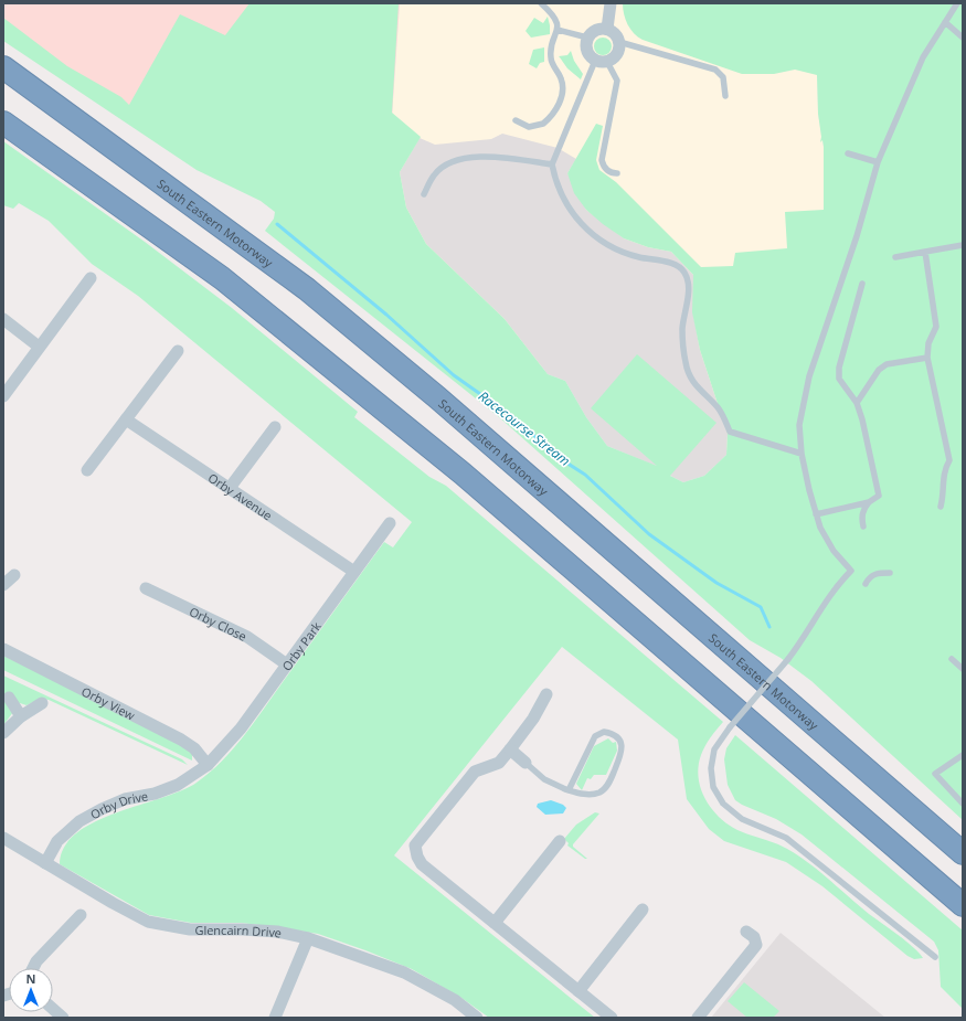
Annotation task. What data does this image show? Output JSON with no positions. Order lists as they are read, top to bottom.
{
  "streets": {
    "highway": ["South Eastern Motorway"],
    "street": [
      "Orby Avenue",
      "Orby Close",
      "Orby Park",
      "Orby View",
      "Orby Drive",
      "Glencairn Drive"
    ]
  },
  "crossings": [
    ["Orby Avenue", "Orby Park"],
    ["Orby Close", "Orby Park"],
    ["Orby Park", "Orby View"],
    ["Orby Park", "Orby Drive"],
    ["Orby View", "Orby Drive"],
    ["Orby Drive", "Glencairn Drive"]
  ],
  "water": ["Racecourse Stream"],
  "north": "top"
}
